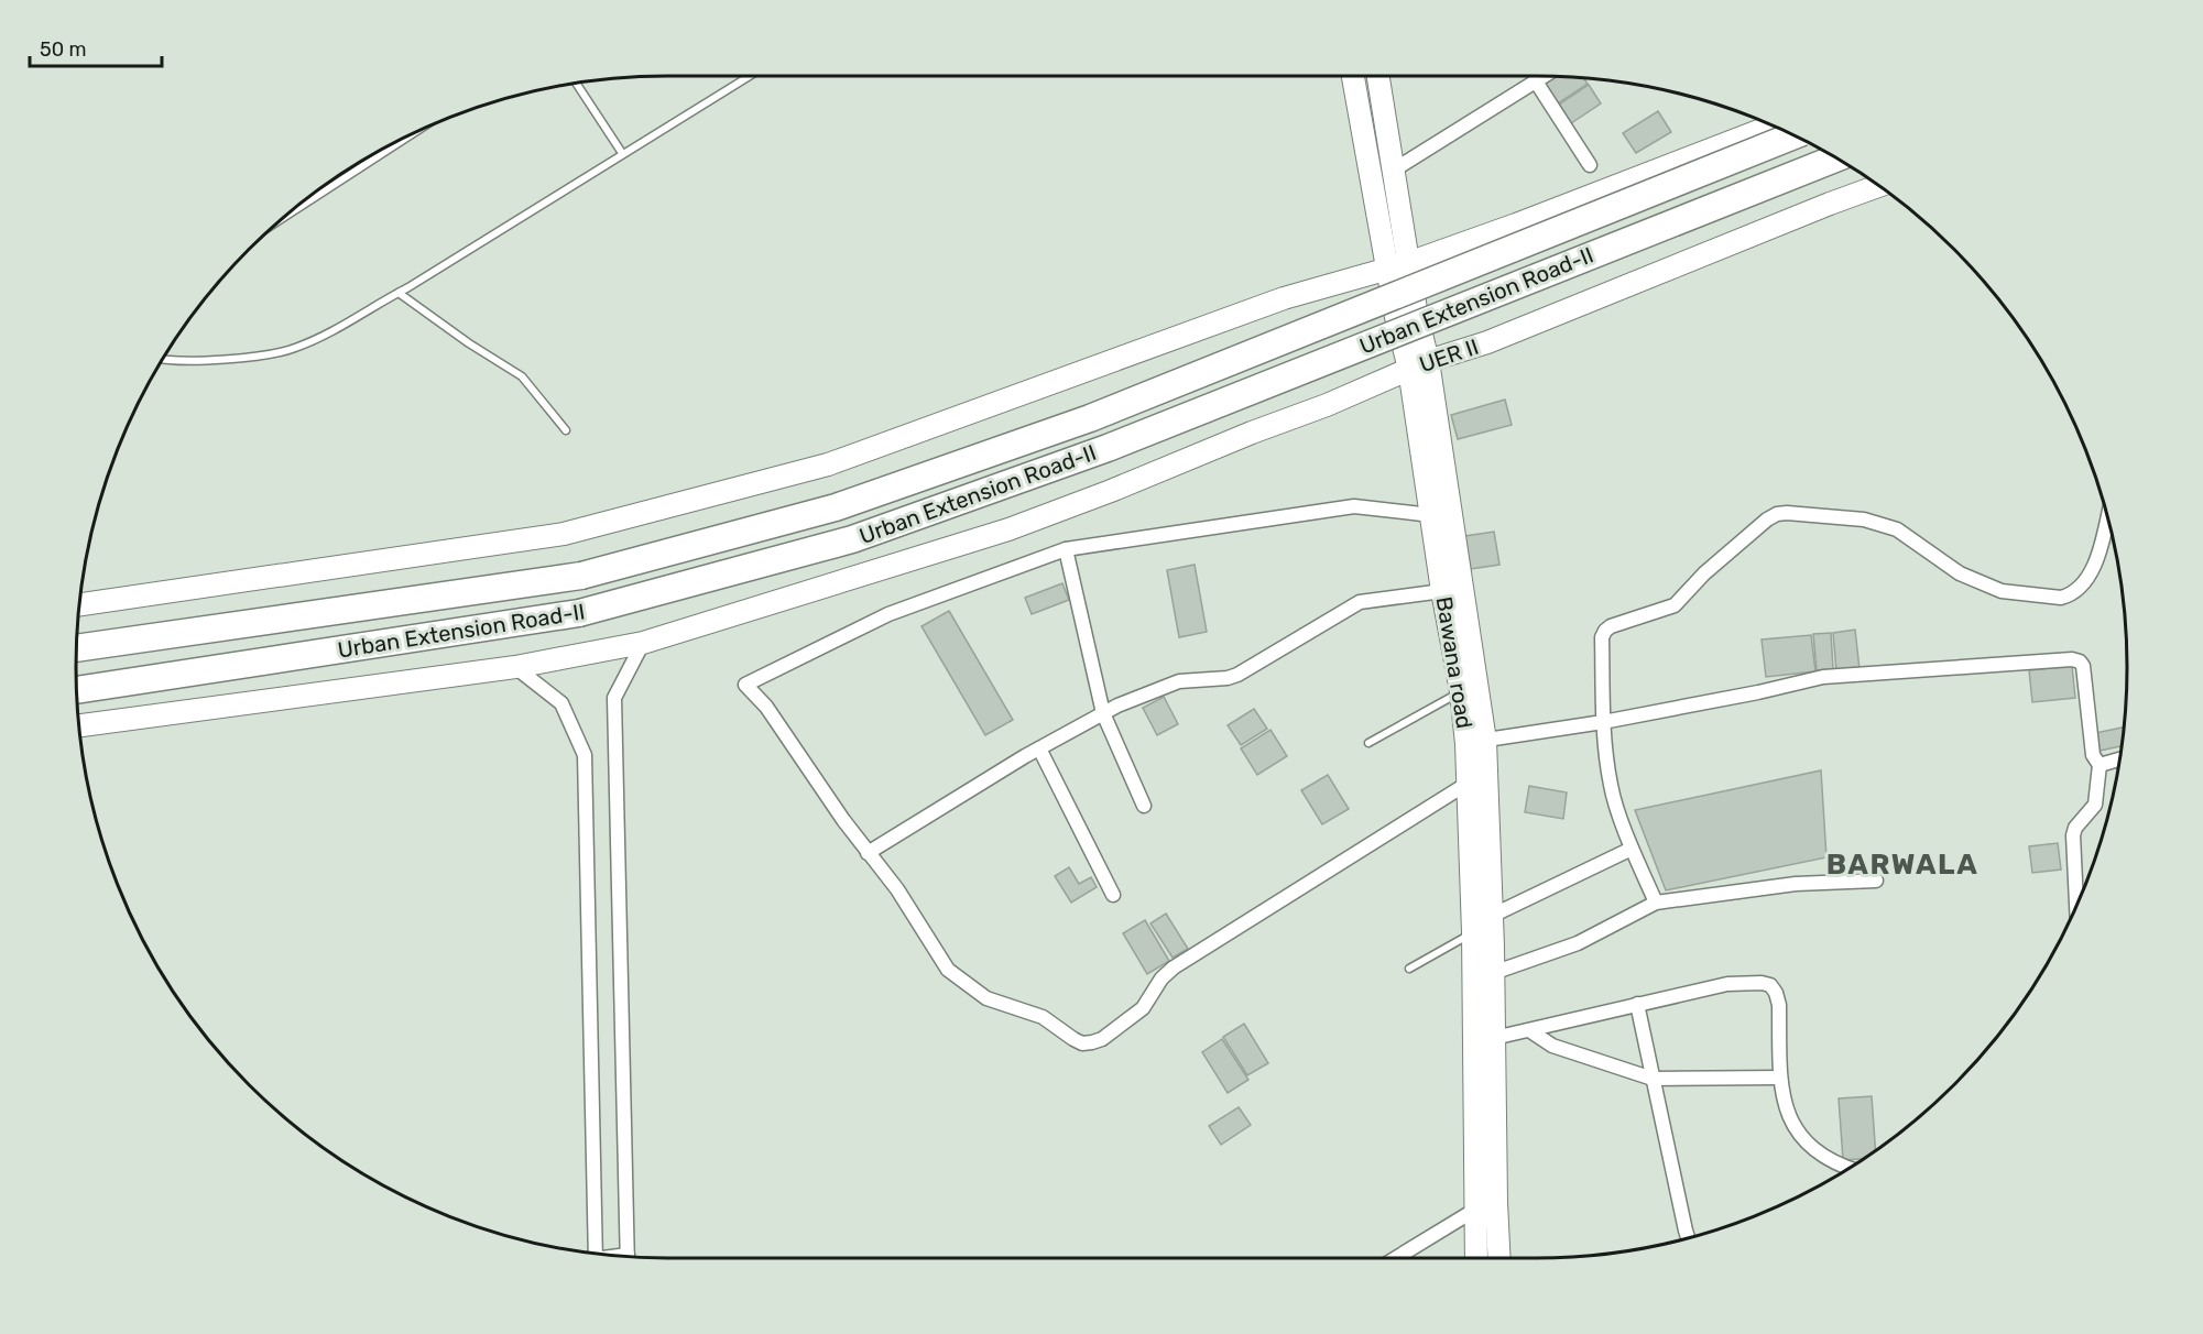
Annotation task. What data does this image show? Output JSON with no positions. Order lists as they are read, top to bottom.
{
  "streets": {
    "highway": ["Urban Extension Road-II"],
    "main road": ["UER II", "Bawana road"]
  },
  "crossings": [
    ["UER II", "Bawana road"]
  ],
  "districts": ["BARWALA"],
  "scale_bar": "50 m"
}
